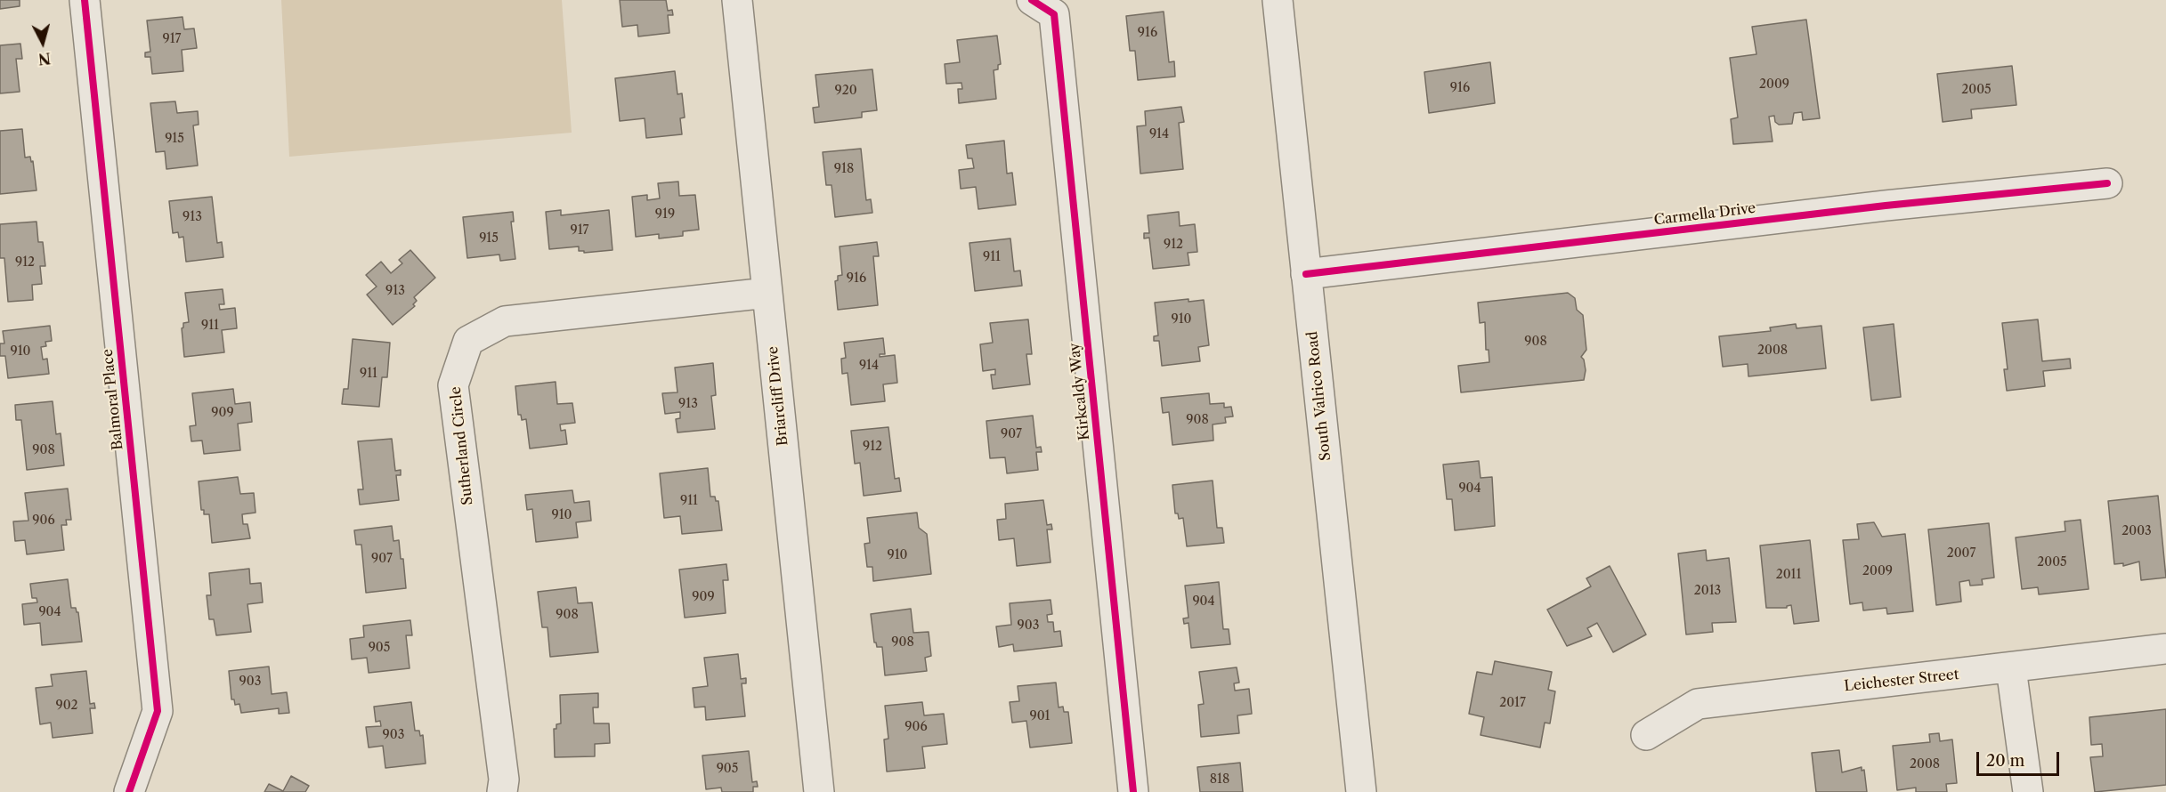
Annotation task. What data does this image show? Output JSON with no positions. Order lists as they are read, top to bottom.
{
  "streets": {
    "street": [
      "Carmella Drive",
      "Kirkcaldy Way",
      "Briarcliff Drive",
      "South Valrico Road",
      "Balmoral Place",
      "Sutherland Circle",
      "Leichester Street"
    ]
  },
  "crossings": [
    ["Carmella Drive", "South Valrico Road"],
    ["Briarcliff Drive", "Sutherland Circle"]
  ],
  "house_numbers": [
    "916",
    "917",
    "2009",
    "916",
    "2005",
    "920",
    "914",
    "915",
    "918",
    "919",
    "913",
    "917",
    "915",
    "912",
    "911",
    "912",
    "916",
    "913",
    "910",
    "911",
    "908",
    "2008",
    "910",
    "914",
    "911",
    "913",
    "909",
    "908",
    "907",
    "912",
    "908",
    "904",
    "911",
    "910",
    "906",
    "2003",
    "2007",
    "910",
    "907",
    "2005",
    "2009",
    "2011",
    "2013",
    "909",
    "904",
    "904",
    "908",
    "903",
    "908",
    "905",
    "903",
    "2017",
    "902",
    "901",
    "906",
    "903",
    "2008",
    "905",
    "818"
  ],
  "scale_bar": "20 m",
  "north": "bottom"
}
